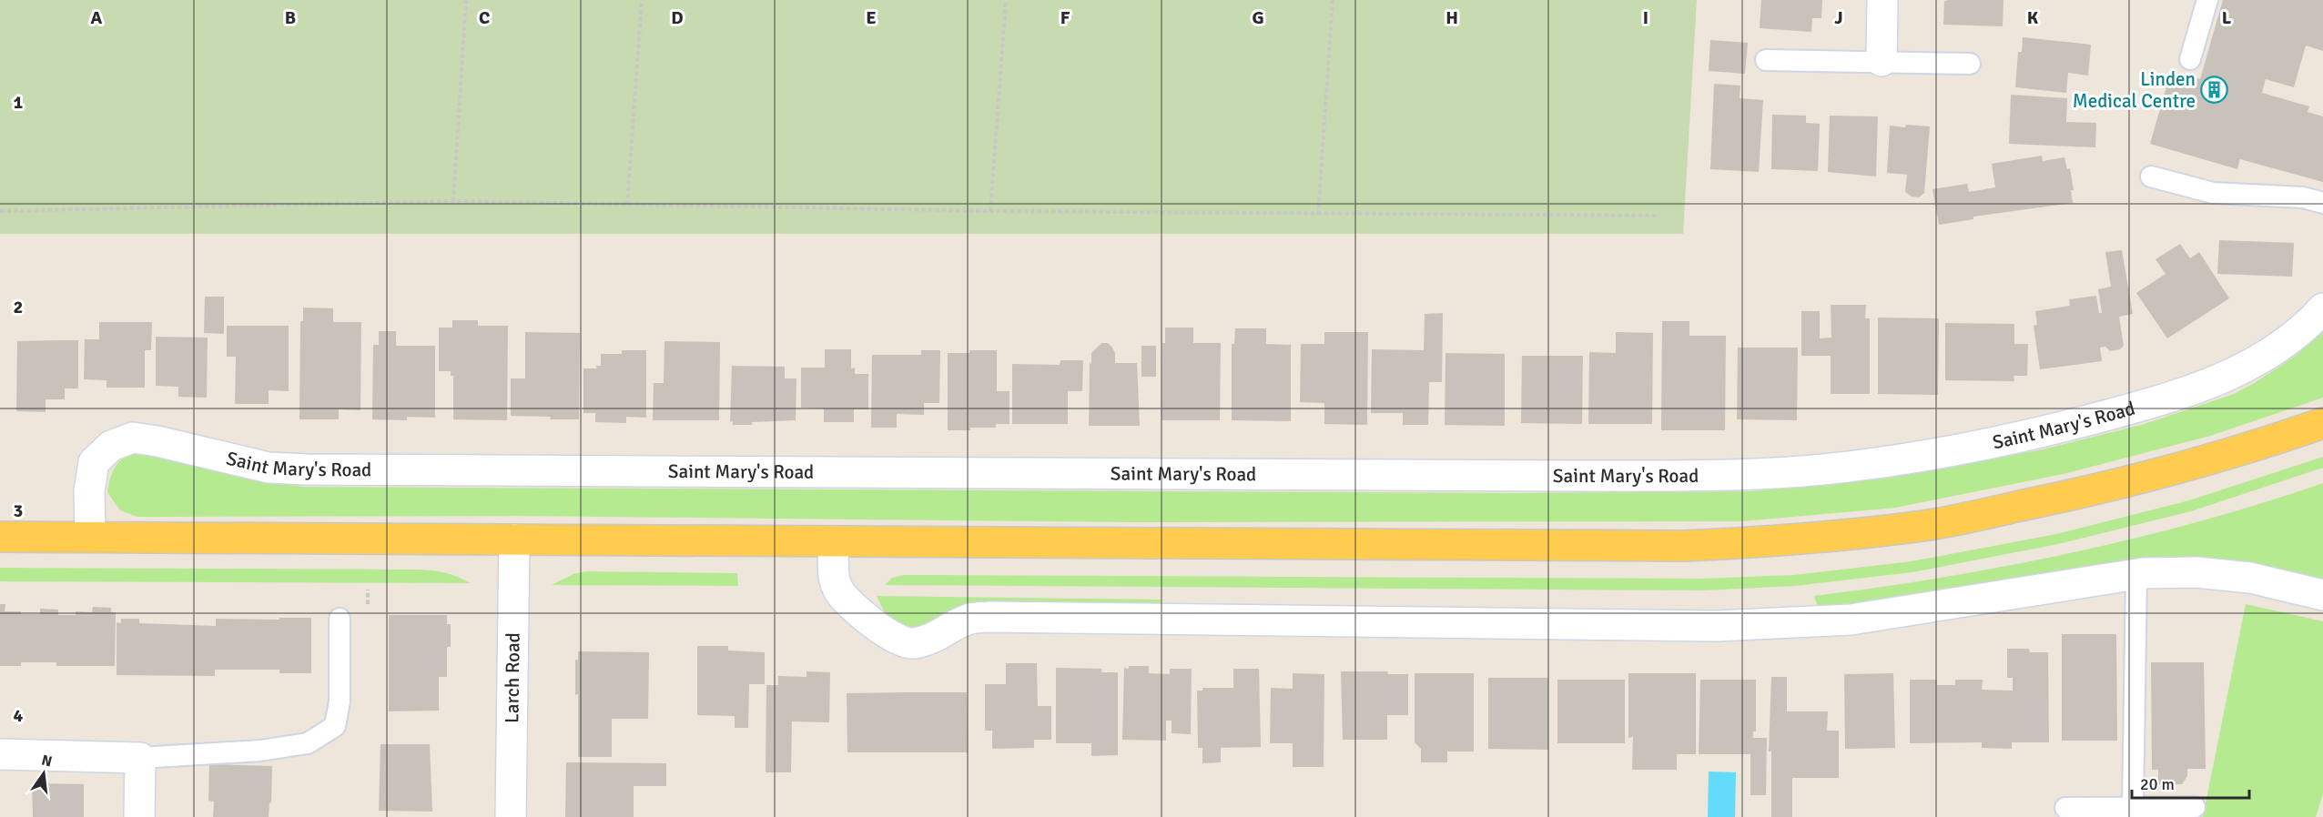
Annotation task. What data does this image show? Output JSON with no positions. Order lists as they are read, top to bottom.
{
  "streets": {
    "street": ["Saint Mary's Road", "Larch Road"]
  },
  "places": {
    "building": ["Linden Medical Centre"]
  },
  "scale_bar": "20 m",
  "north": "top",
  "grid": {
    "columns": [
      "A",
      "B",
      "C",
      "D",
      "E",
      "F",
      "G",
      "H",
      "I",
      "J",
      "K",
      "L"
    ],
    "rows": [
      "1",
      "2",
      "3",
      "4"
    ]
  }
}
